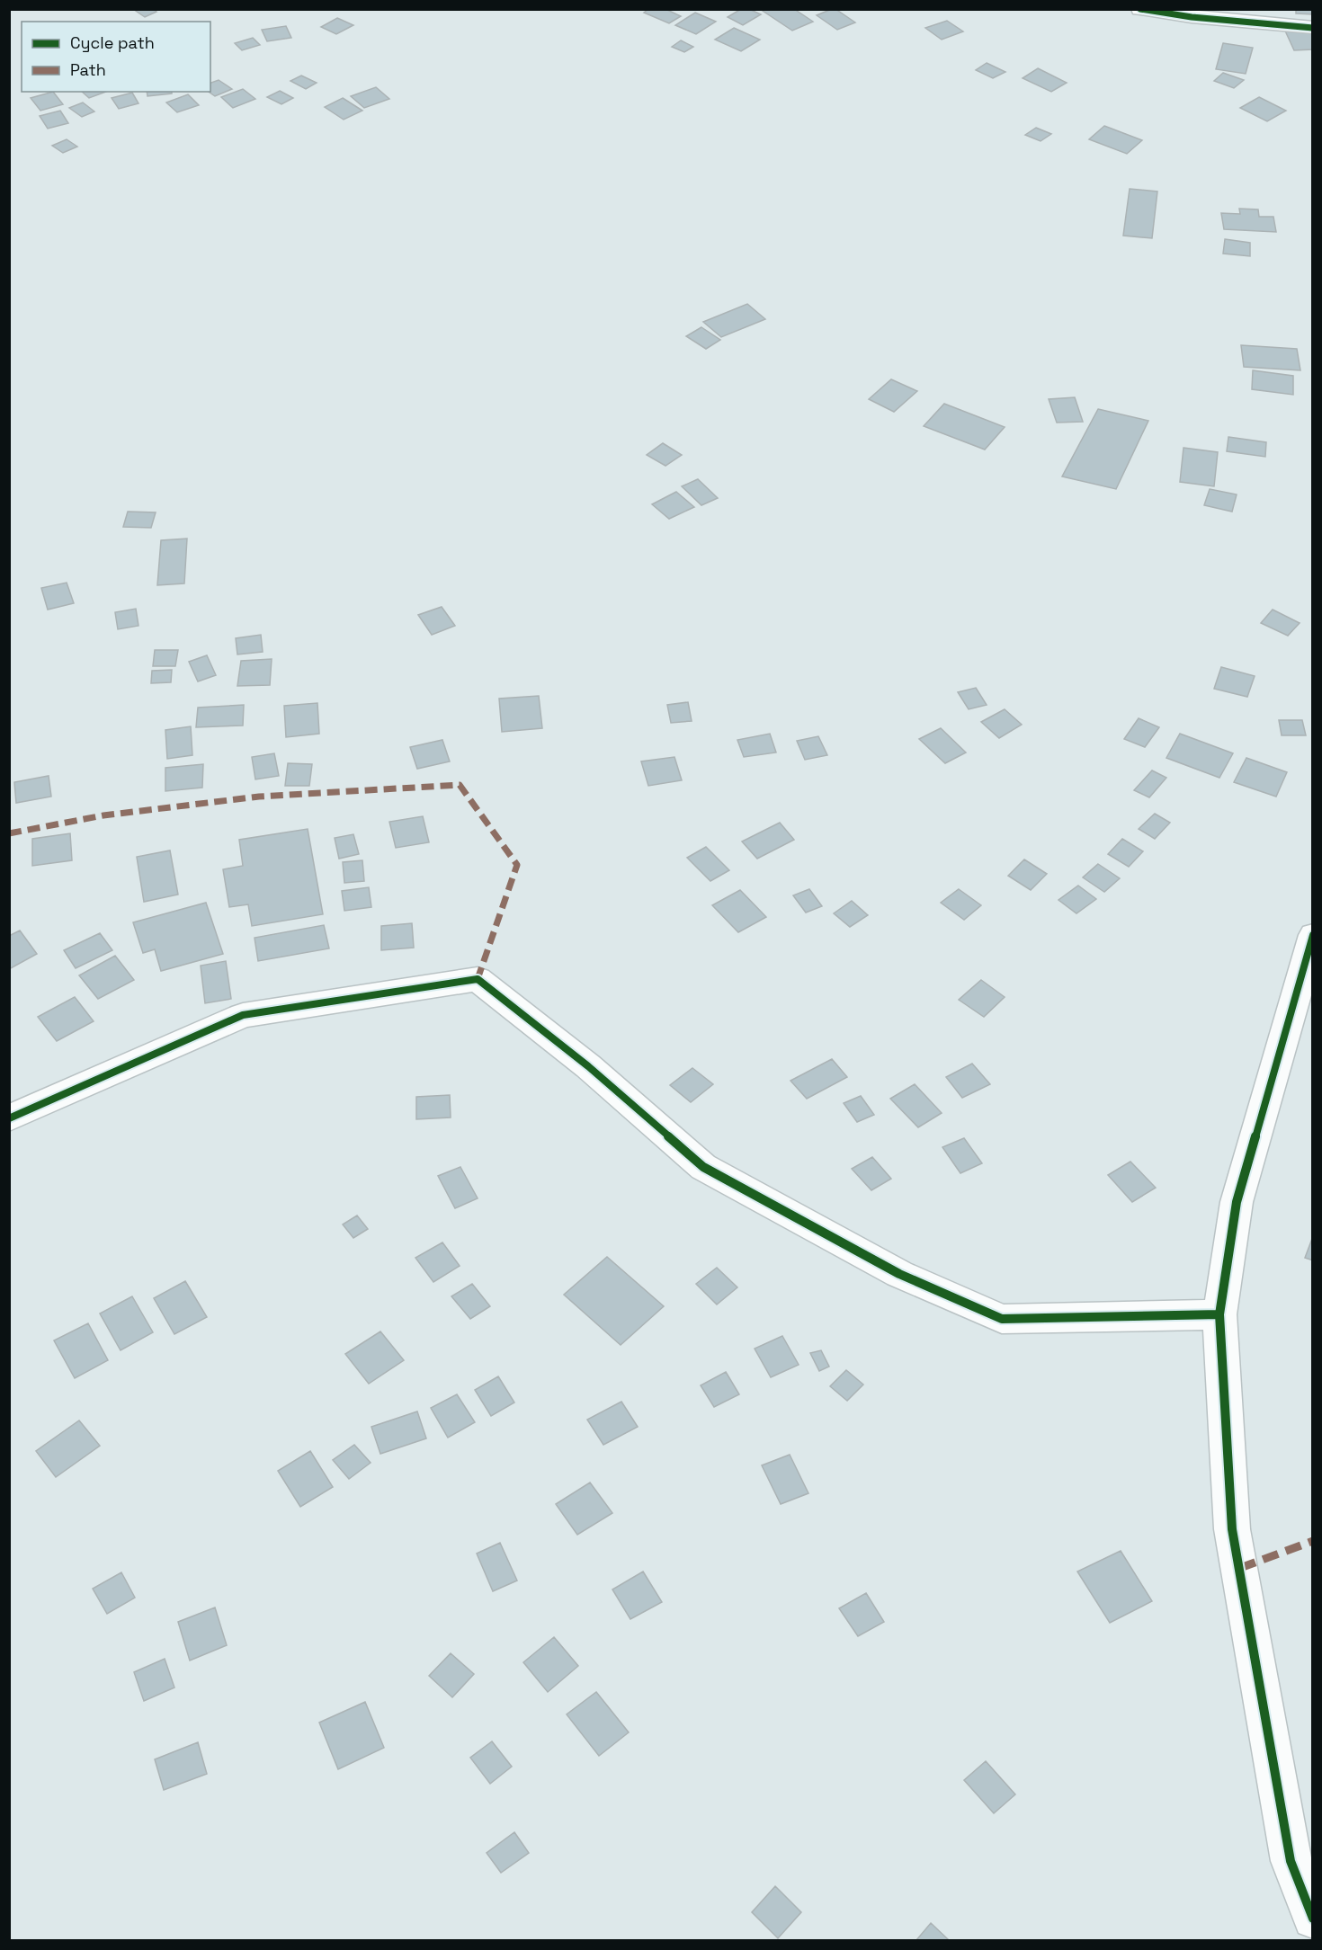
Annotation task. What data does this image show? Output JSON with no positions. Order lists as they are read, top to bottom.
{
  "legend": ["Cycle path", "Path"]
}
